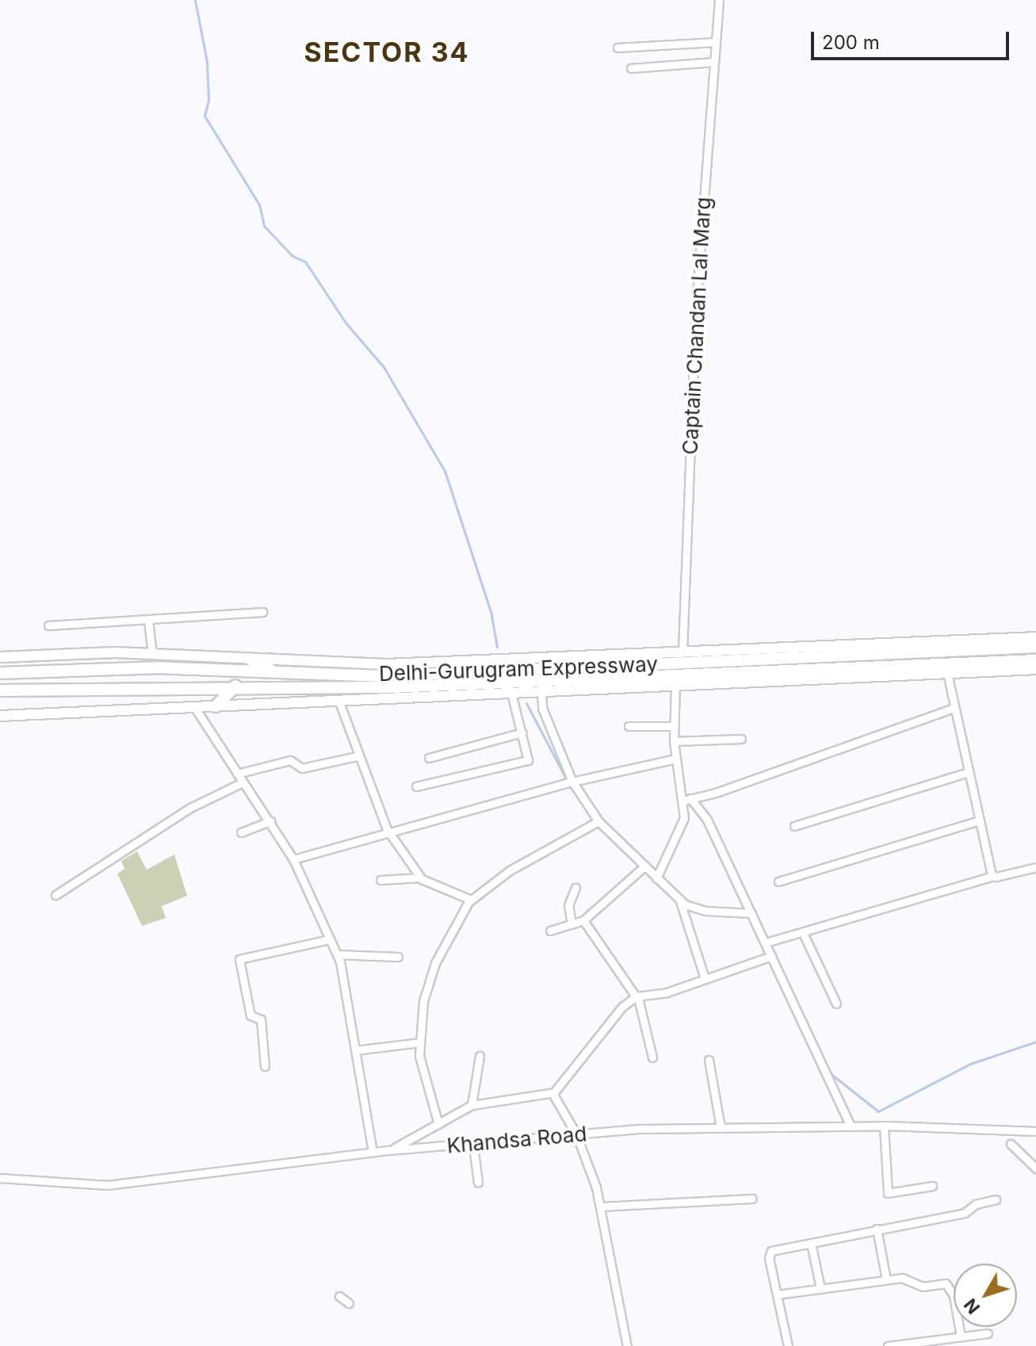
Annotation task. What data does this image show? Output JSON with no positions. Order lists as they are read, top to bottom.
{
  "streets": {
    "highway": ["Delhi-Gurugram Expressway"],
    "street": ["Captain Chandan Lal Marg", "Khandsa Road"]
  },
  "districts": ["SECTOR 34"],
  "scale_bar": "200 m",
  "north": "bottom left"
}
